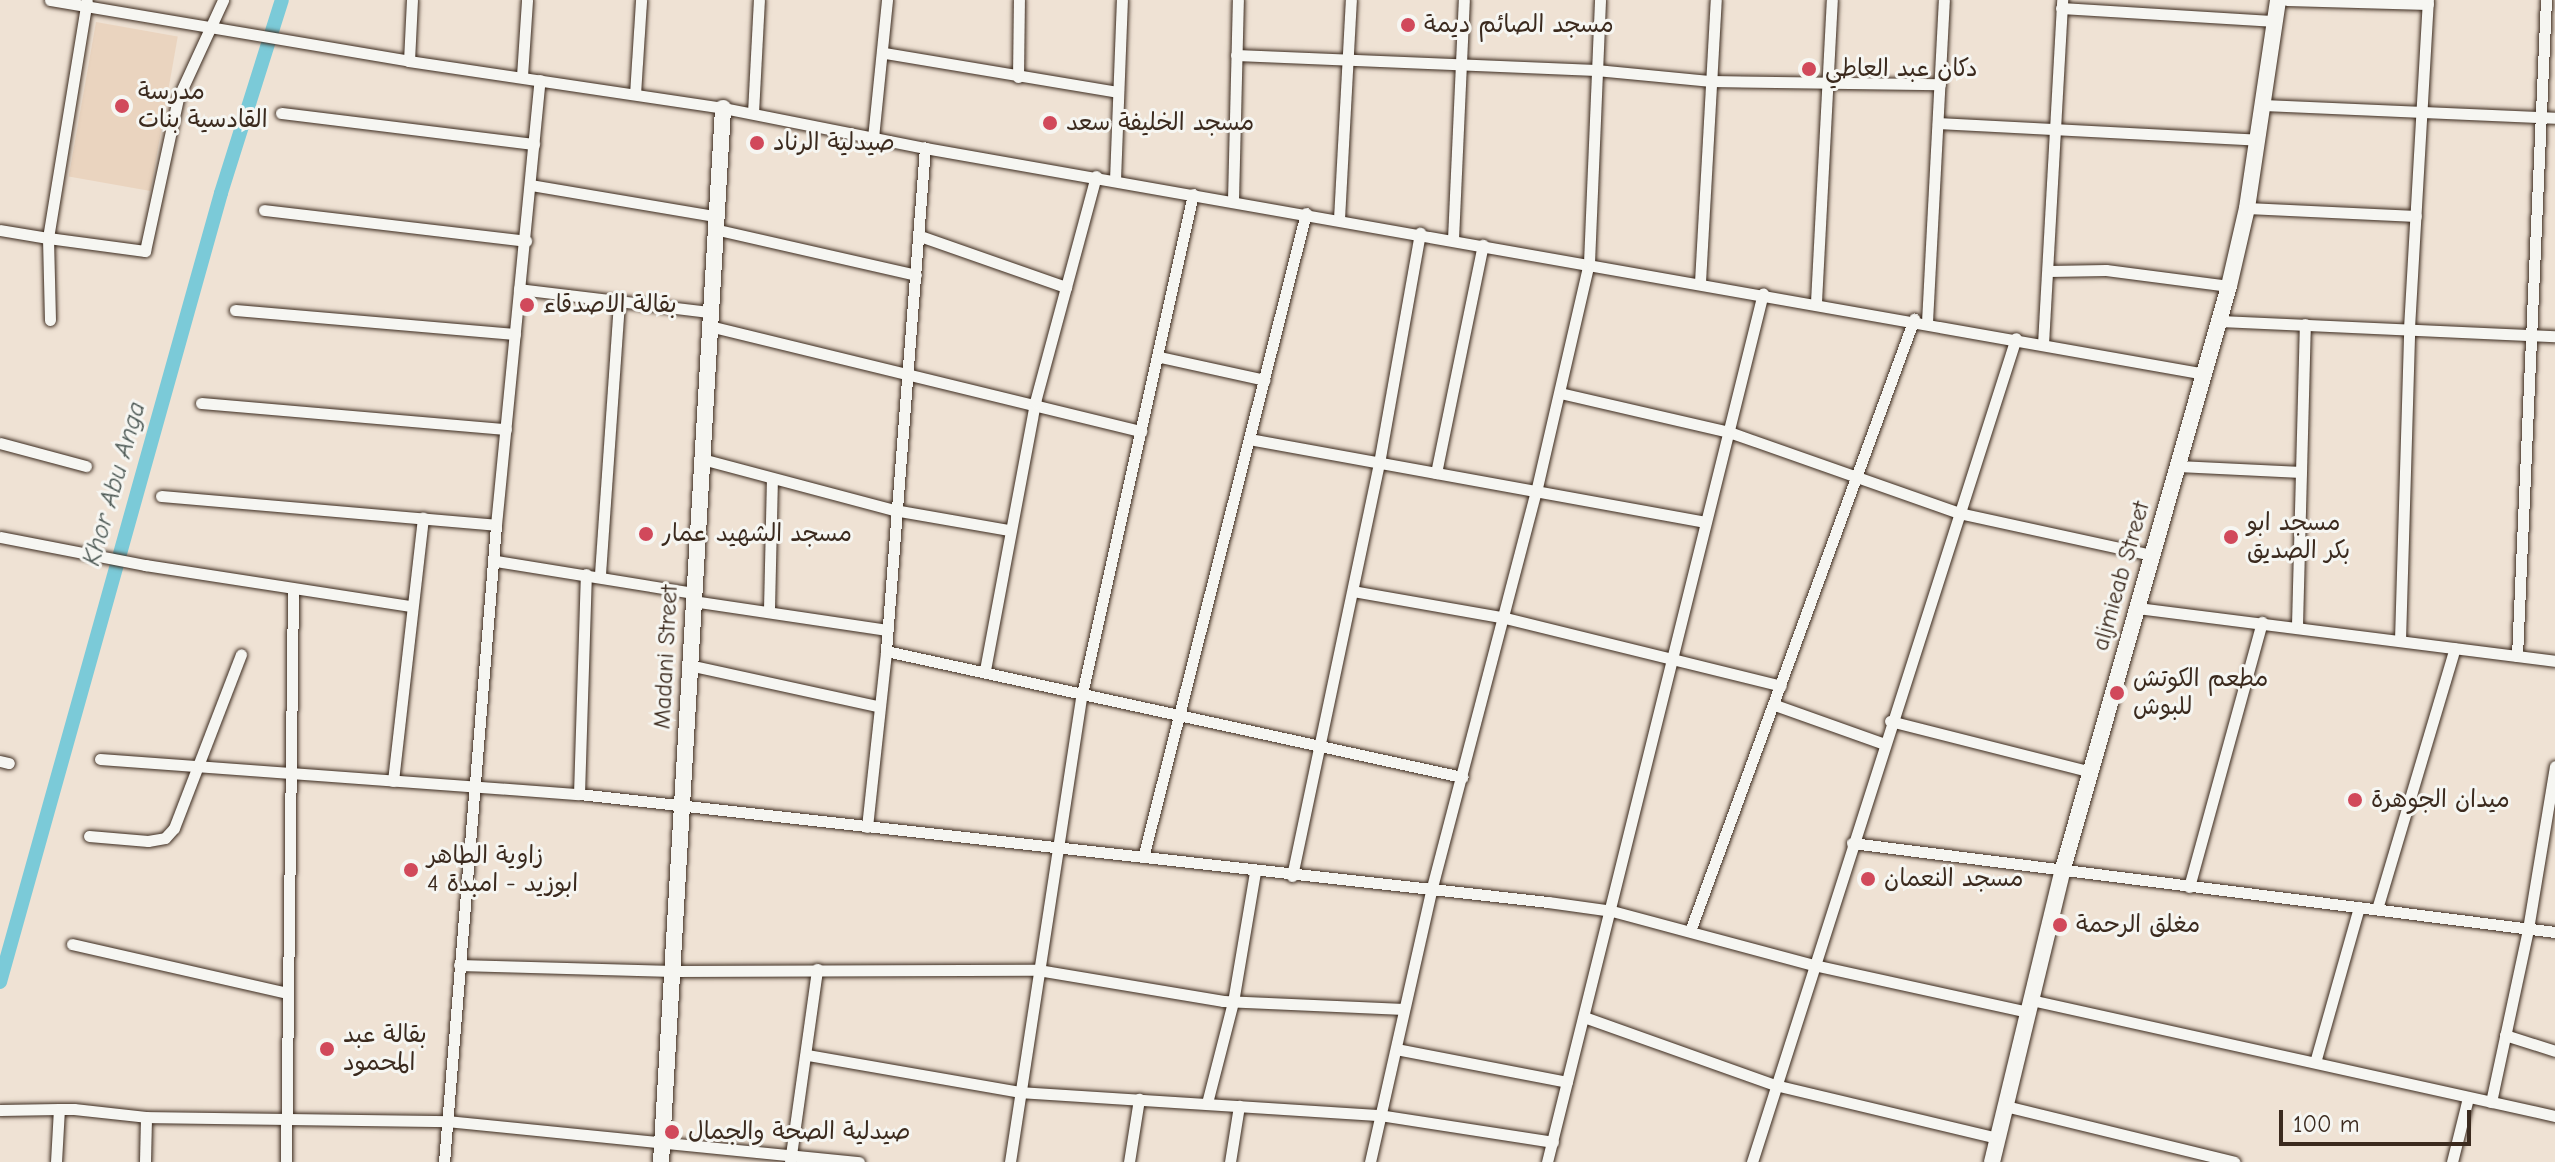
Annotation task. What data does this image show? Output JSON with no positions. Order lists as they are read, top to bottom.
{
  "streets": {
    "street": ["aljmieab Street", "Madani Street"]
  },
  "water": ["Khor Abu Anga"],
  "places": [
    "مسجد الصائم ديمة",
    "دكان عبد العاطي",
    "مدرسة القادسية بنات",
    "مسجد الخليفة سعد",
    "صيدلية الرناد",
    "بقالة الاصدقاء",
    "مسجد الشهيد عمار",
    "مسجد ابو بكر الصديق",
    "مطعم الكوتش للبوش",
    "ميدان الجوهرة",
    "زاوية الطاهر ابوزيد - امبدة 4",
    "مسجد النعمان",
    "مغلق الرحمة",
    "بقالة عبد المحمود",
    "صيدلية الصحة والجمال"
  ],
  "scale_bar": "100 m"
}
